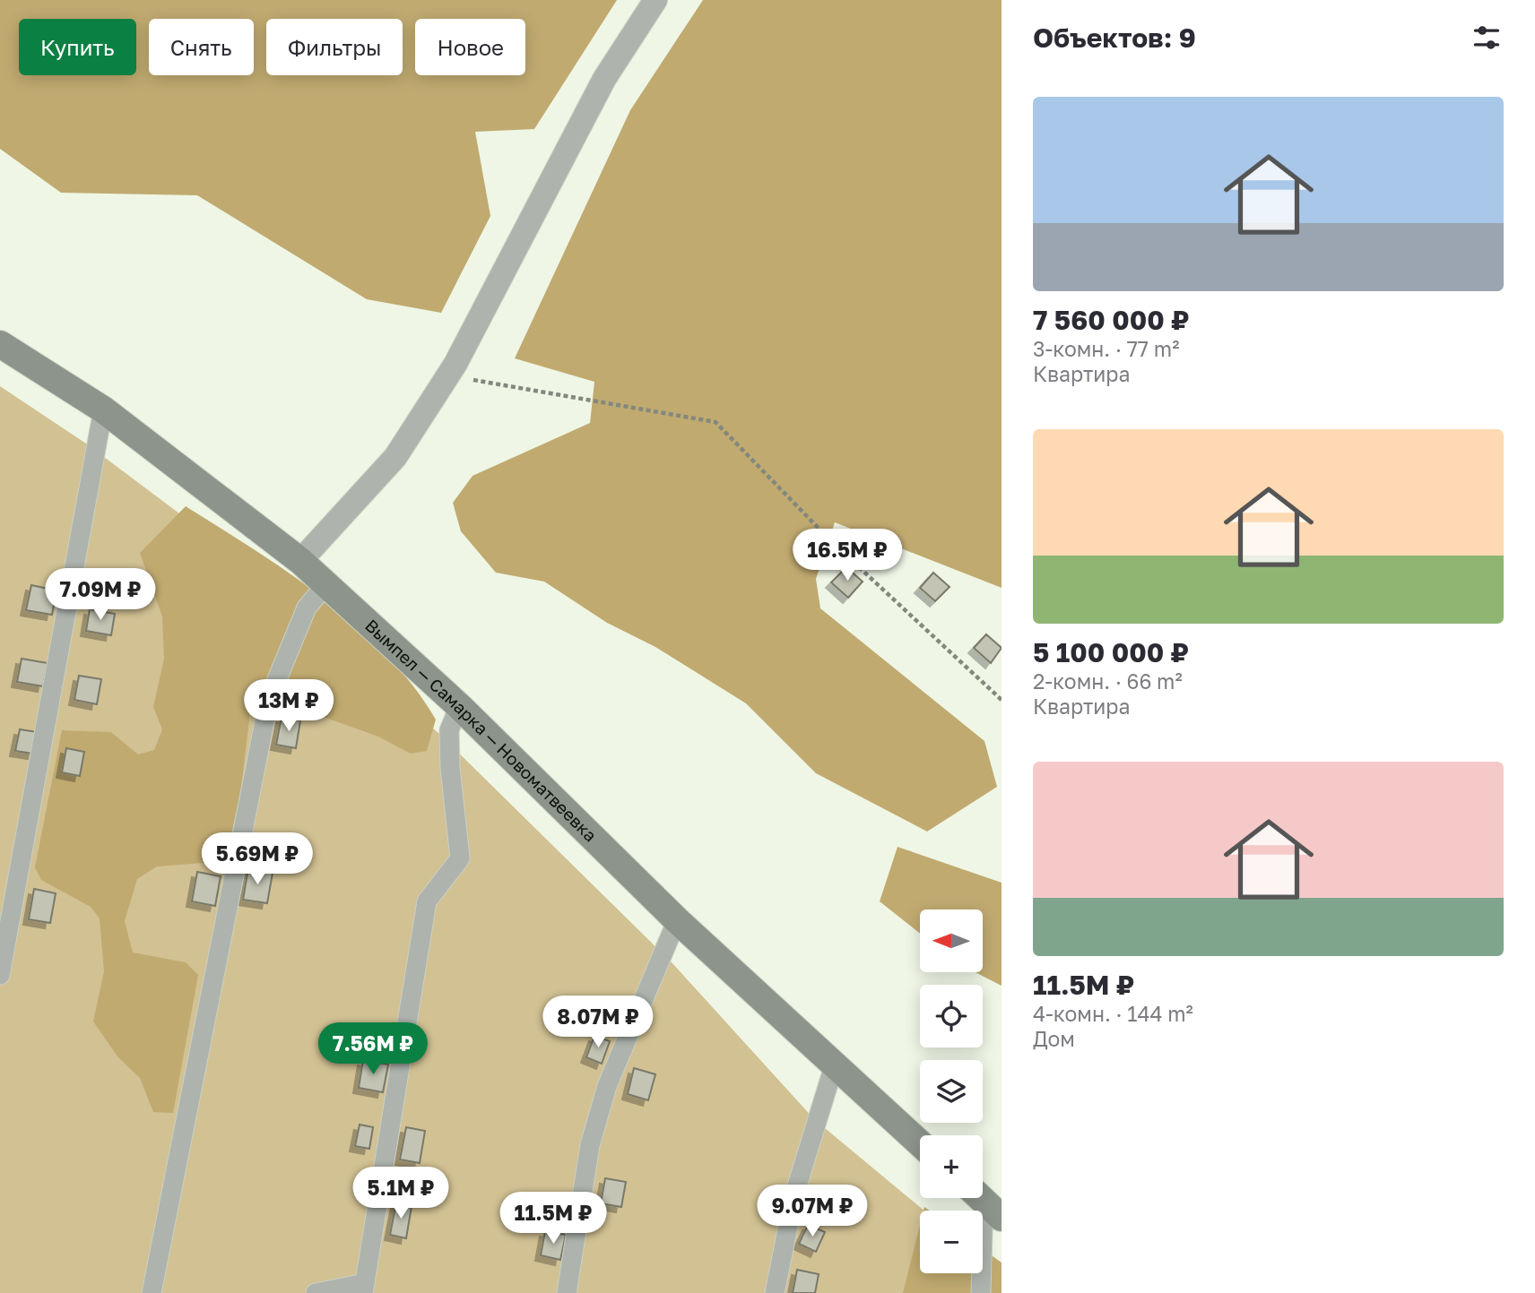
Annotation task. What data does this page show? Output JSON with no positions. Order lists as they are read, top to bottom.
{
  "streets": {
    "main road": ["Вымпел — Самарка — Новоматвеевка"]
  },
  "north": "left",
  "page": {
    "heading": "Объектов: 9",
    "chip": [
      "Купить",
      "Снять",
      "Фильтры",
      "Новое"
    ],
    "list": [
      {
        "name": "7 560 000 ₽",
        "note": "3-комн. · 77 m² · Квартира"
      },
      {
        "name": "5 100 000 ₽",
        "note": "2-комн. · 66 m² · Квартира"
      },
      {
        "name": "11.5M ₽",
        "note": "4-комн. · 144 m² · Дом"
      }
    ],
    "price": [
      "16.5M ₽",
      "7.09M ₽",
      "13M ₽",
      "5.69M ₽",
      "8.07M ₽",
      "7.56M ₽",
      "5.1M ₽",
      "9.07M ₽",
      "11.5M ₽"
    ],
    "map_buttons": ["+", "−"]
  }
}
